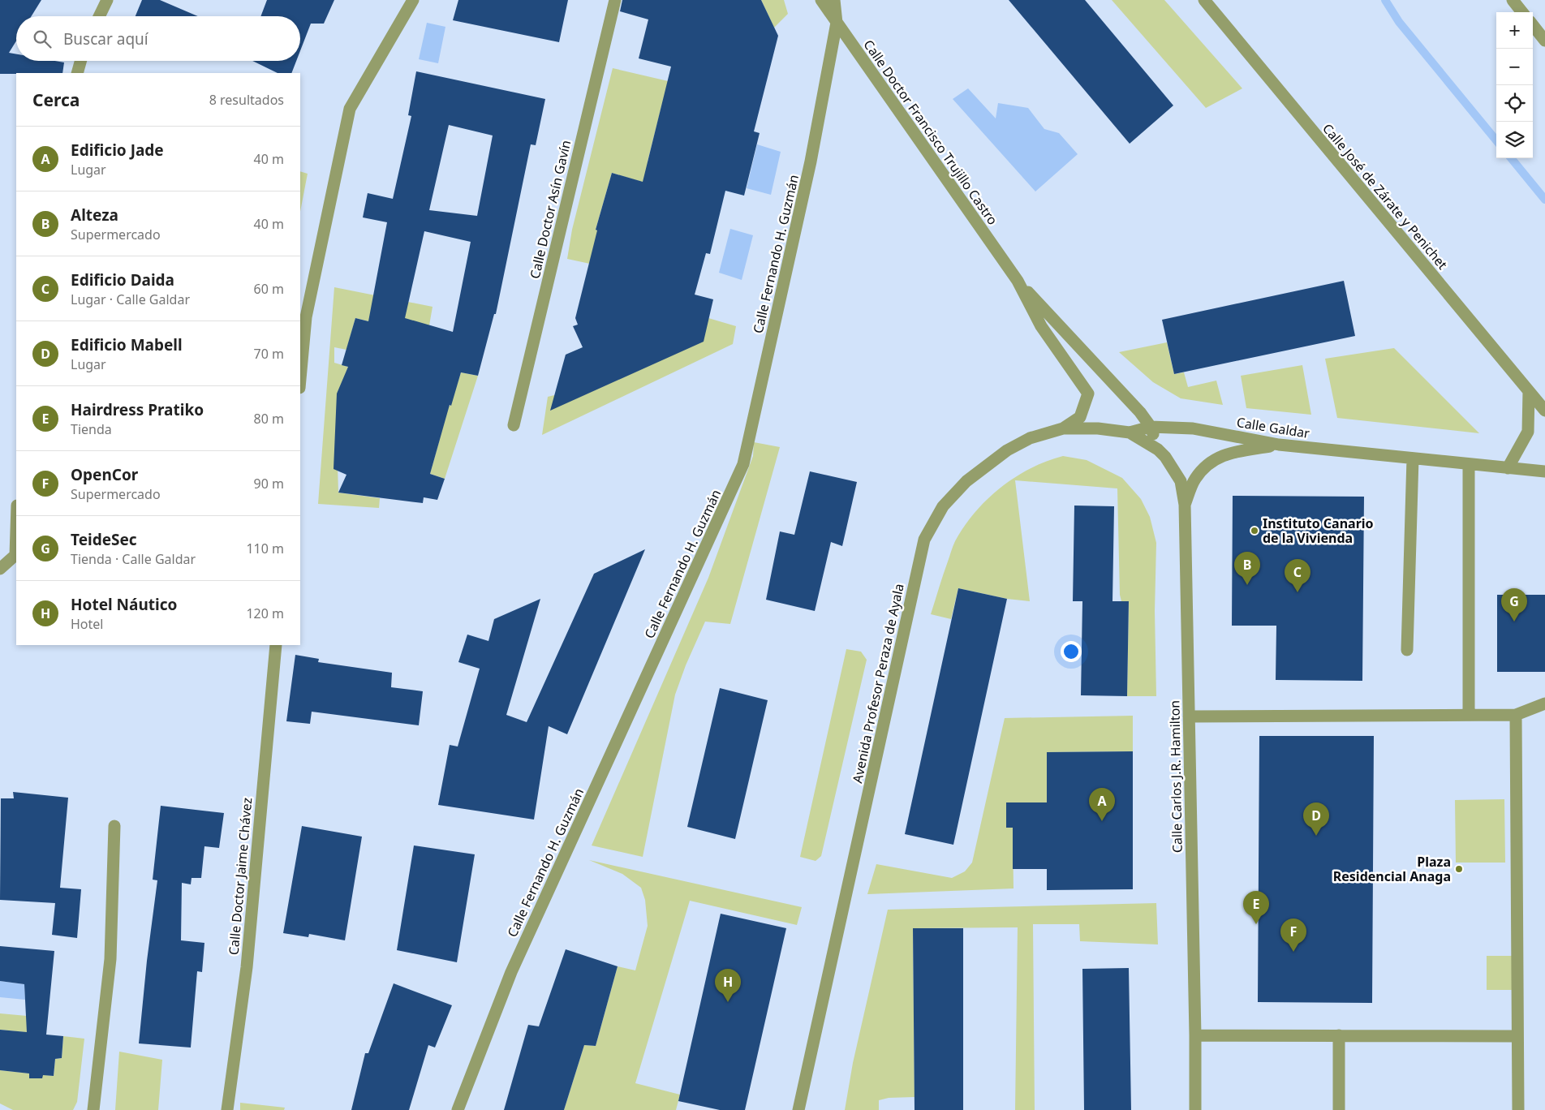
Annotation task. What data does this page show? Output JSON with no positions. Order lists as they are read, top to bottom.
{
  "streets": {
    "street": [
      "Calle Doctor Francisco Trujillo Castro",
      "Calle José de Zárate y Penichet",
      "Calle Doctor Asín Gavín",
      "Calle Fernando H. Guzmán",
      "Calle Galdar",
      "Avenida Profesor Peraza de Ayala",
      "Calle Carlos J.R. Hamilton",
      "Calle Doctor Jaime Chávez"
    ]
  },
  "crossings": [
    ["Calle Doctor Francisco Trujillo Castro", "Calle Fernando H. Guzmán"],
    ["Calle Doctor Francisco Trujillo Castro", "Calle Galdar"],
    ["Calle Doctor Francisco Trujillo Castro", "Avenida Profesor Peraza de Ayala"],
    ["Calle Doctor Francisco Trujillo Castro", "Calle Carlos J.R. Hamilton"],
    ["Calle Galdar", "Avenida Profesor Peraza de Ayala"],
    ["Avenida Profesor Peraza de Ayala", "Calle Carlos J.R. Hamilton"]
  ],
  "places": ["Instituto Canario de la Vivienda", "Plaza Residencial Anaga"],
  "page": {
    "map_buttons": ["+", "−"],
    "search": "Buscar aquí",
    "heading": ["Cerca", "8 resultados"],
    "list": [
      {
        "mark": "A",
        "name": "Edificio Jade",
        "note": "Lugar",
        "value": "40 m"
      },
      {
        "mark": "B",
        "name": "Alteza",
        "note": "Supermercado",
        "value": "40 m"
      },
      {
        "mark": "C",
        "name": "Edificio Daida",
        "note": "Lugar · Calle Galdar",
        "value": "60 m"
      },
      {
        "mark": "D",
        "name": "Edificio Mabell",
        "note": "Lugar",
        "value": "70 m"
      },
      {
        "mark": "E",
        "name": "Hairdress Pratiko",
        "note": "Tienda",
        "value": "80 m"
      },
      {
        "mark": "F",
        "name": "OpenCor",
        "note": "Supermercado",
        "value": "90 m"
      },
      {
        "mark": "G",
        "name": "TeideSec",
        "note": "Tienda · Calle Galdar",
        "value": "110 m"
      },
      {
        "mark": "H",
        "name": "Hotel Náutico",
        "note": "Hotel",
        "value": "120 m"
      }
    ],
    "pins": [
      "B",
      "C",
      "G",
      "A",
      "D",
      "E",
      "F",
      "H"
    ]
  }
}
